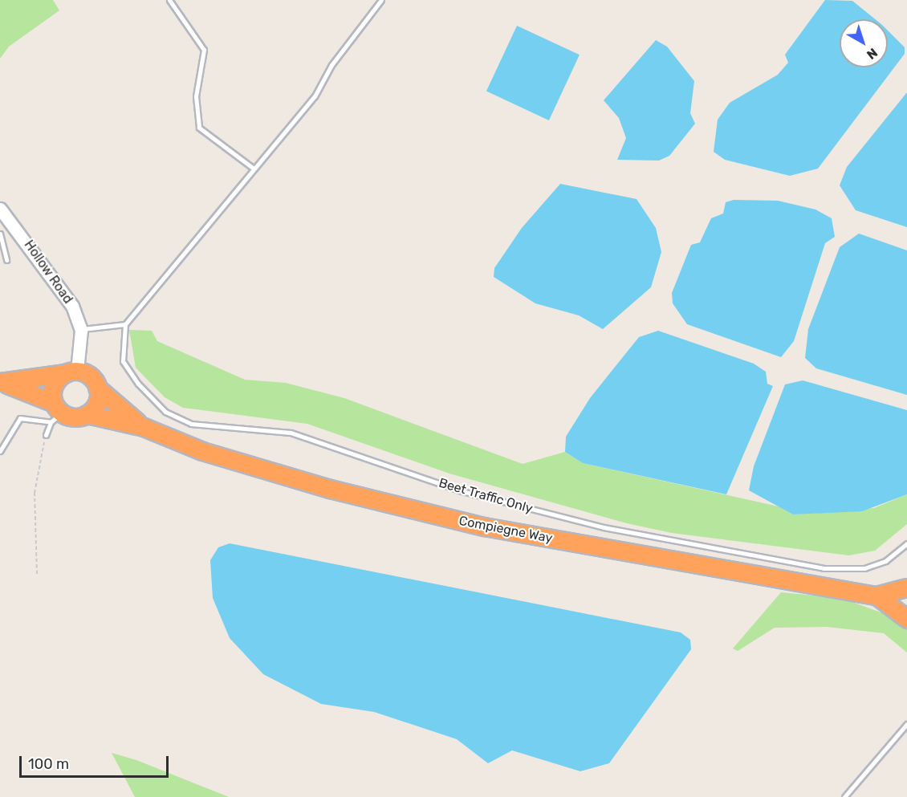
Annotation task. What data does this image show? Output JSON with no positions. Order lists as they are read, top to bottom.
{
  "streets": {
    "highway": ["Compiegne Way"],
    "street": ["Hollow Road"],
    "lane": ["Beet Traffic Only"]
  },
  "crossings": [
    ["Hollow Road", "Compiegne Way"]
  ],
  "scale_bar": "100 m",
  "north": "bottom right"
}
